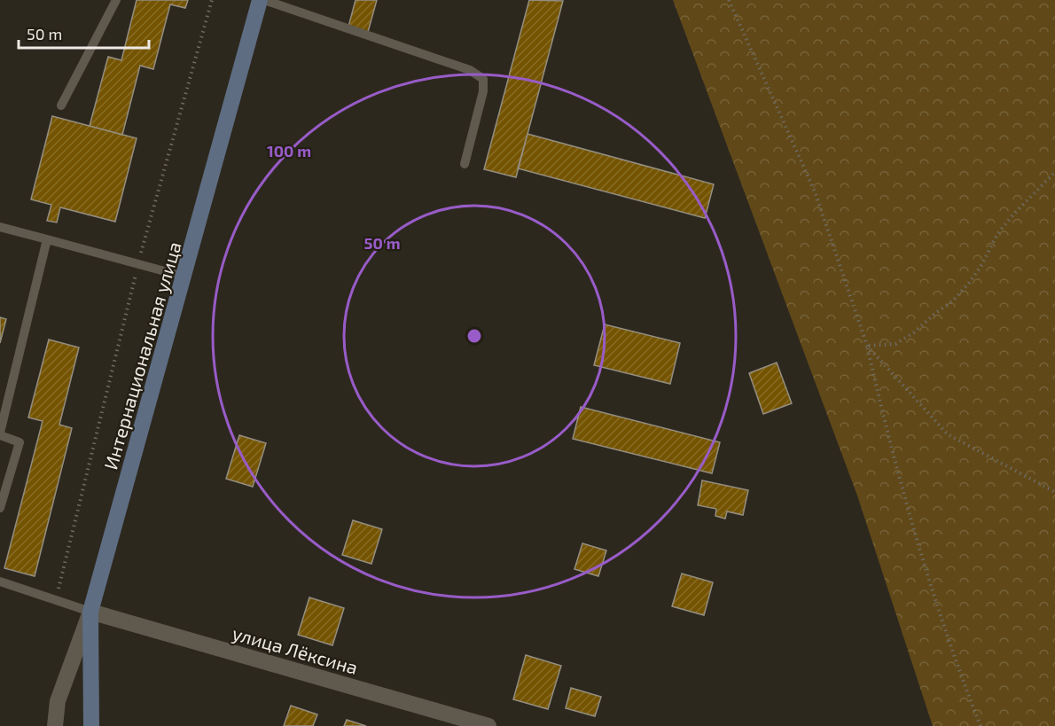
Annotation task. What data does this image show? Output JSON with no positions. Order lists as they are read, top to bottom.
{
  "streets": {
    "street": ["Интернациональная улица", "улица Лёксина"]
  },
  "crossings": [
    ["Интернациональная улица", "улица Лёксина"]
  ],
  "scale_bar": "50 m",
  "rings": ["100 m", "50 m"]
}
